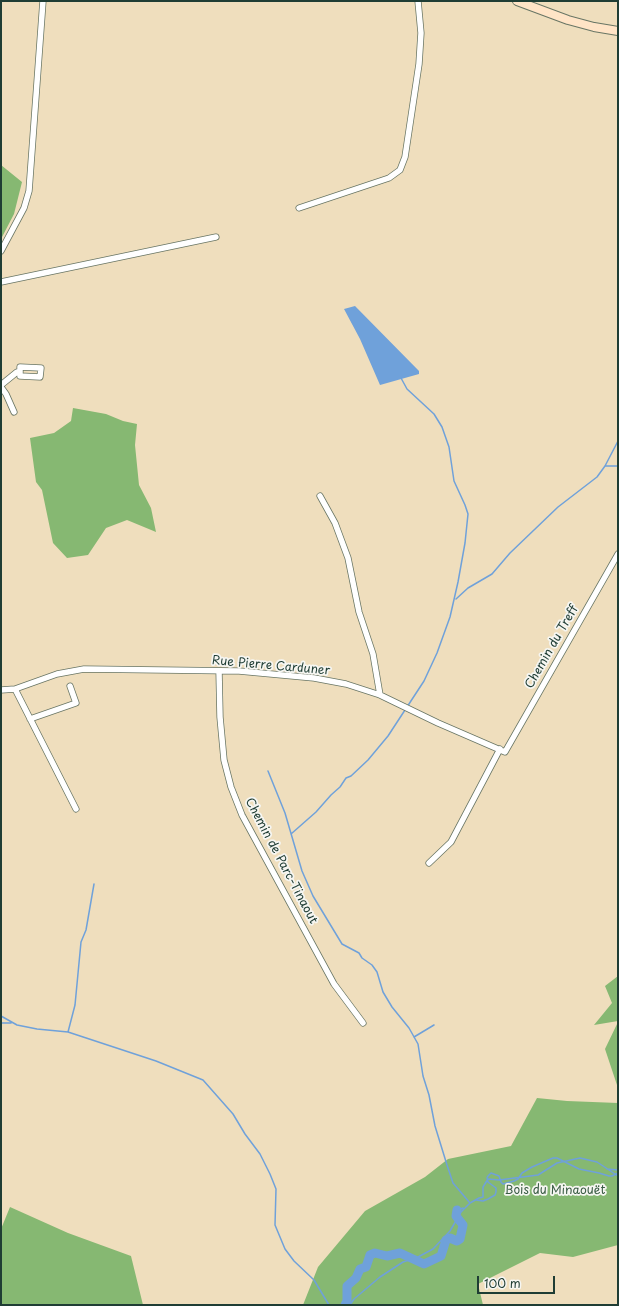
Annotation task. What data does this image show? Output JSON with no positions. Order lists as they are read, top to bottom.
{
  "streets": {
    "street": ["Chemin du Treff", "Rue Pierre Carduner", "Chemin de Parc-Tinaout"]
  },
  "crossings": [
    ["Chemin du Treff", "Rue Pierre Carduner"],
    ["Rue Pierre Carduner", "Chemin de Parc-Tinaout"]
  ],
  "parks": ["Bois du Minaouët"],
  "scale_bar": "100 m"
}
